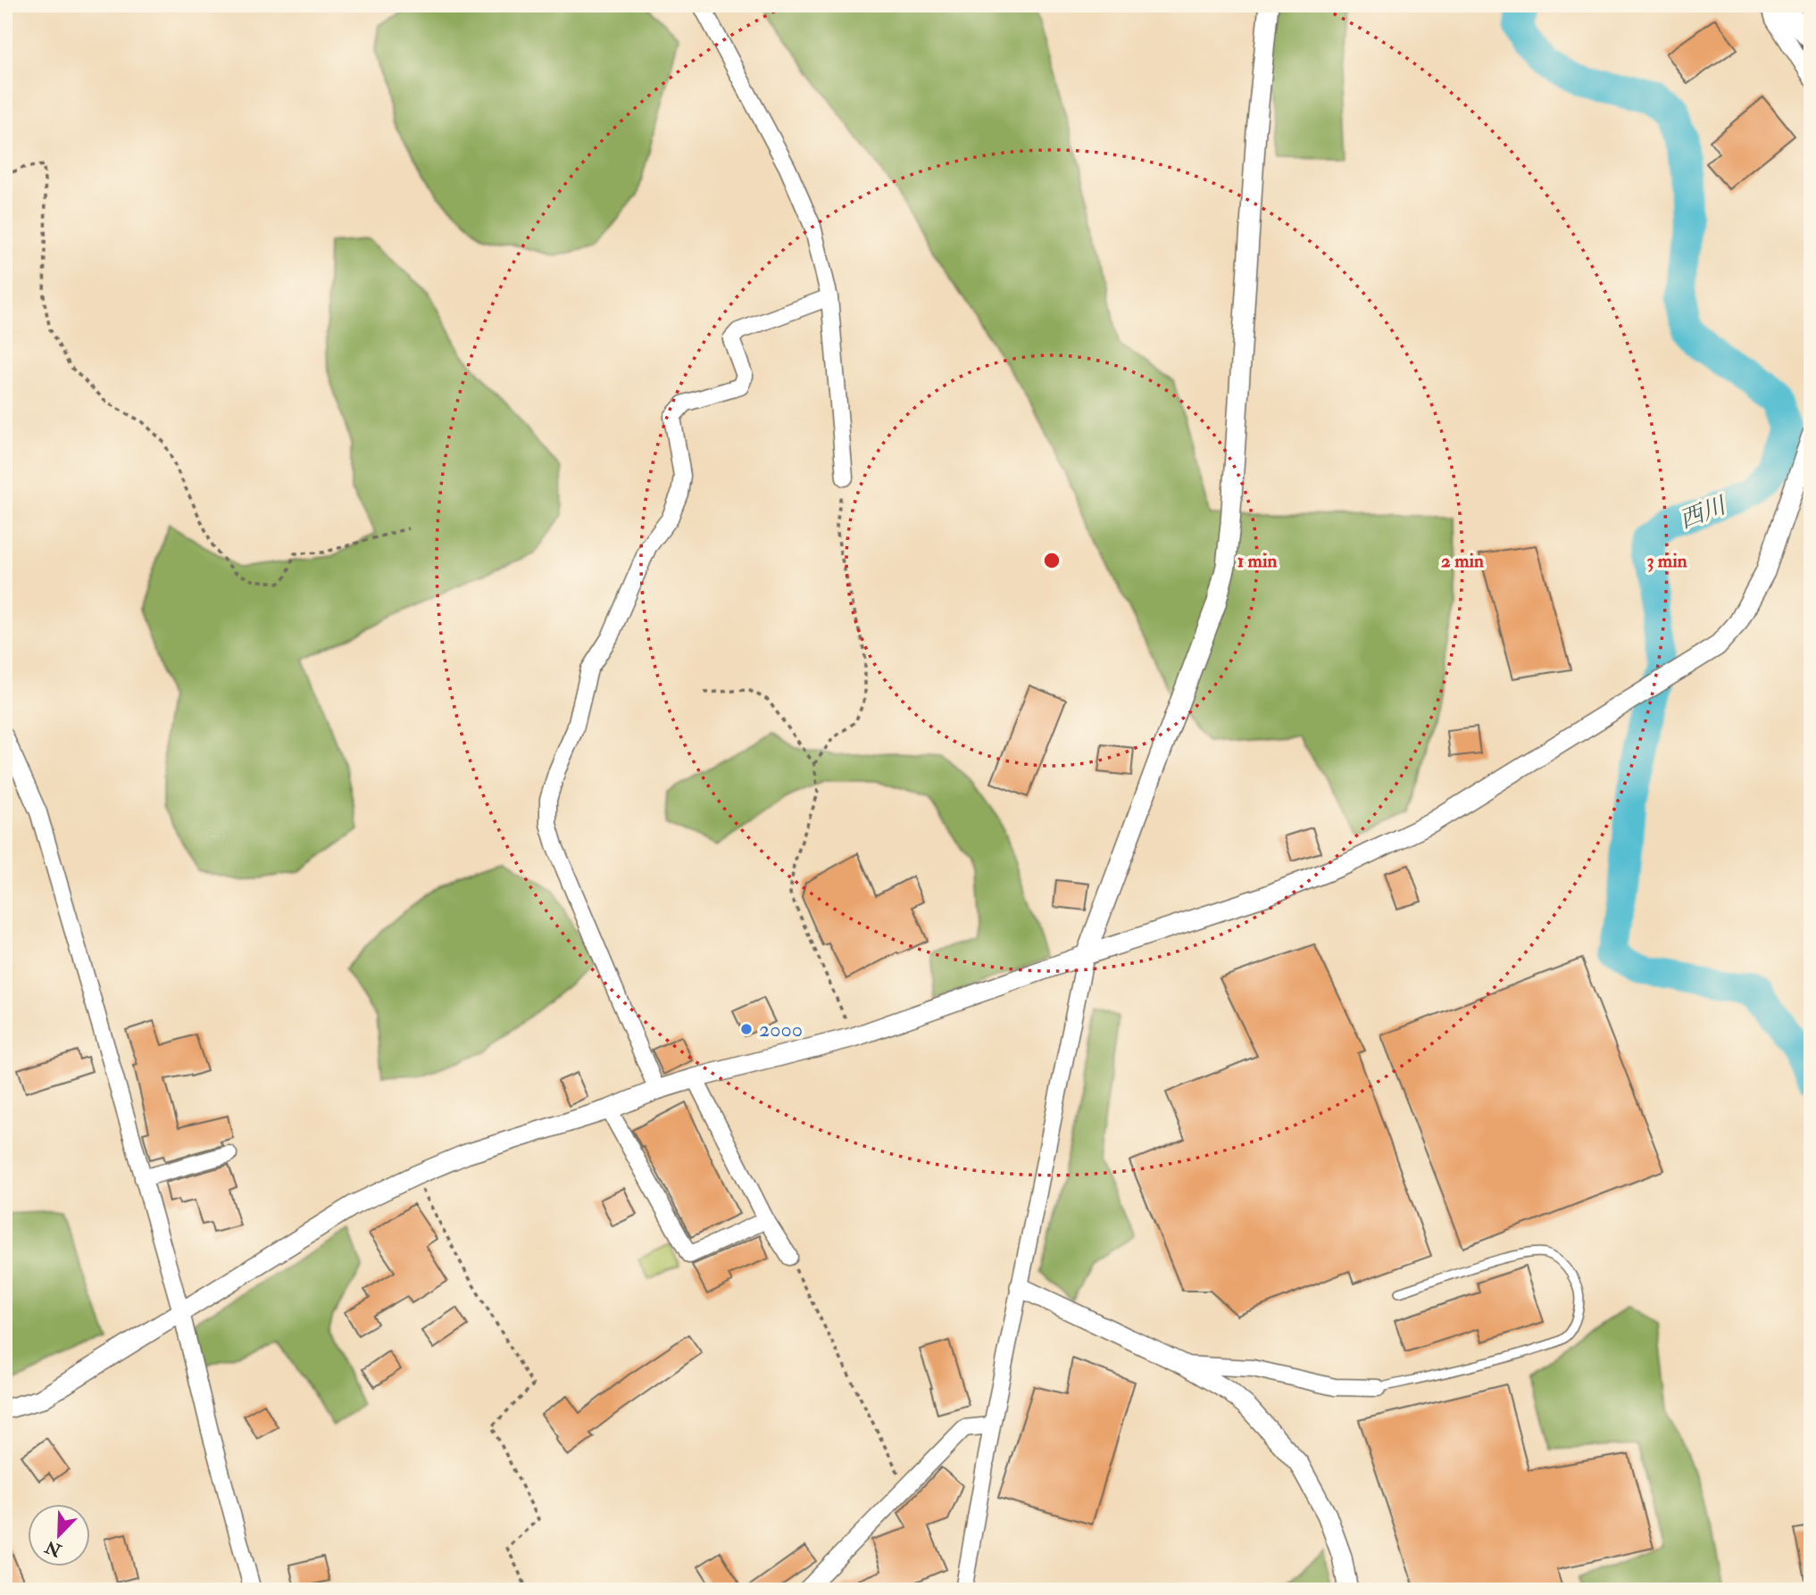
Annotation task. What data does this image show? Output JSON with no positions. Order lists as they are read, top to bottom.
{
  "water": ["西川"],
  "places": ["2000"],
  "north": "bottom left",
  "rings": ["1 min", "2 min", "3 min"]
}
